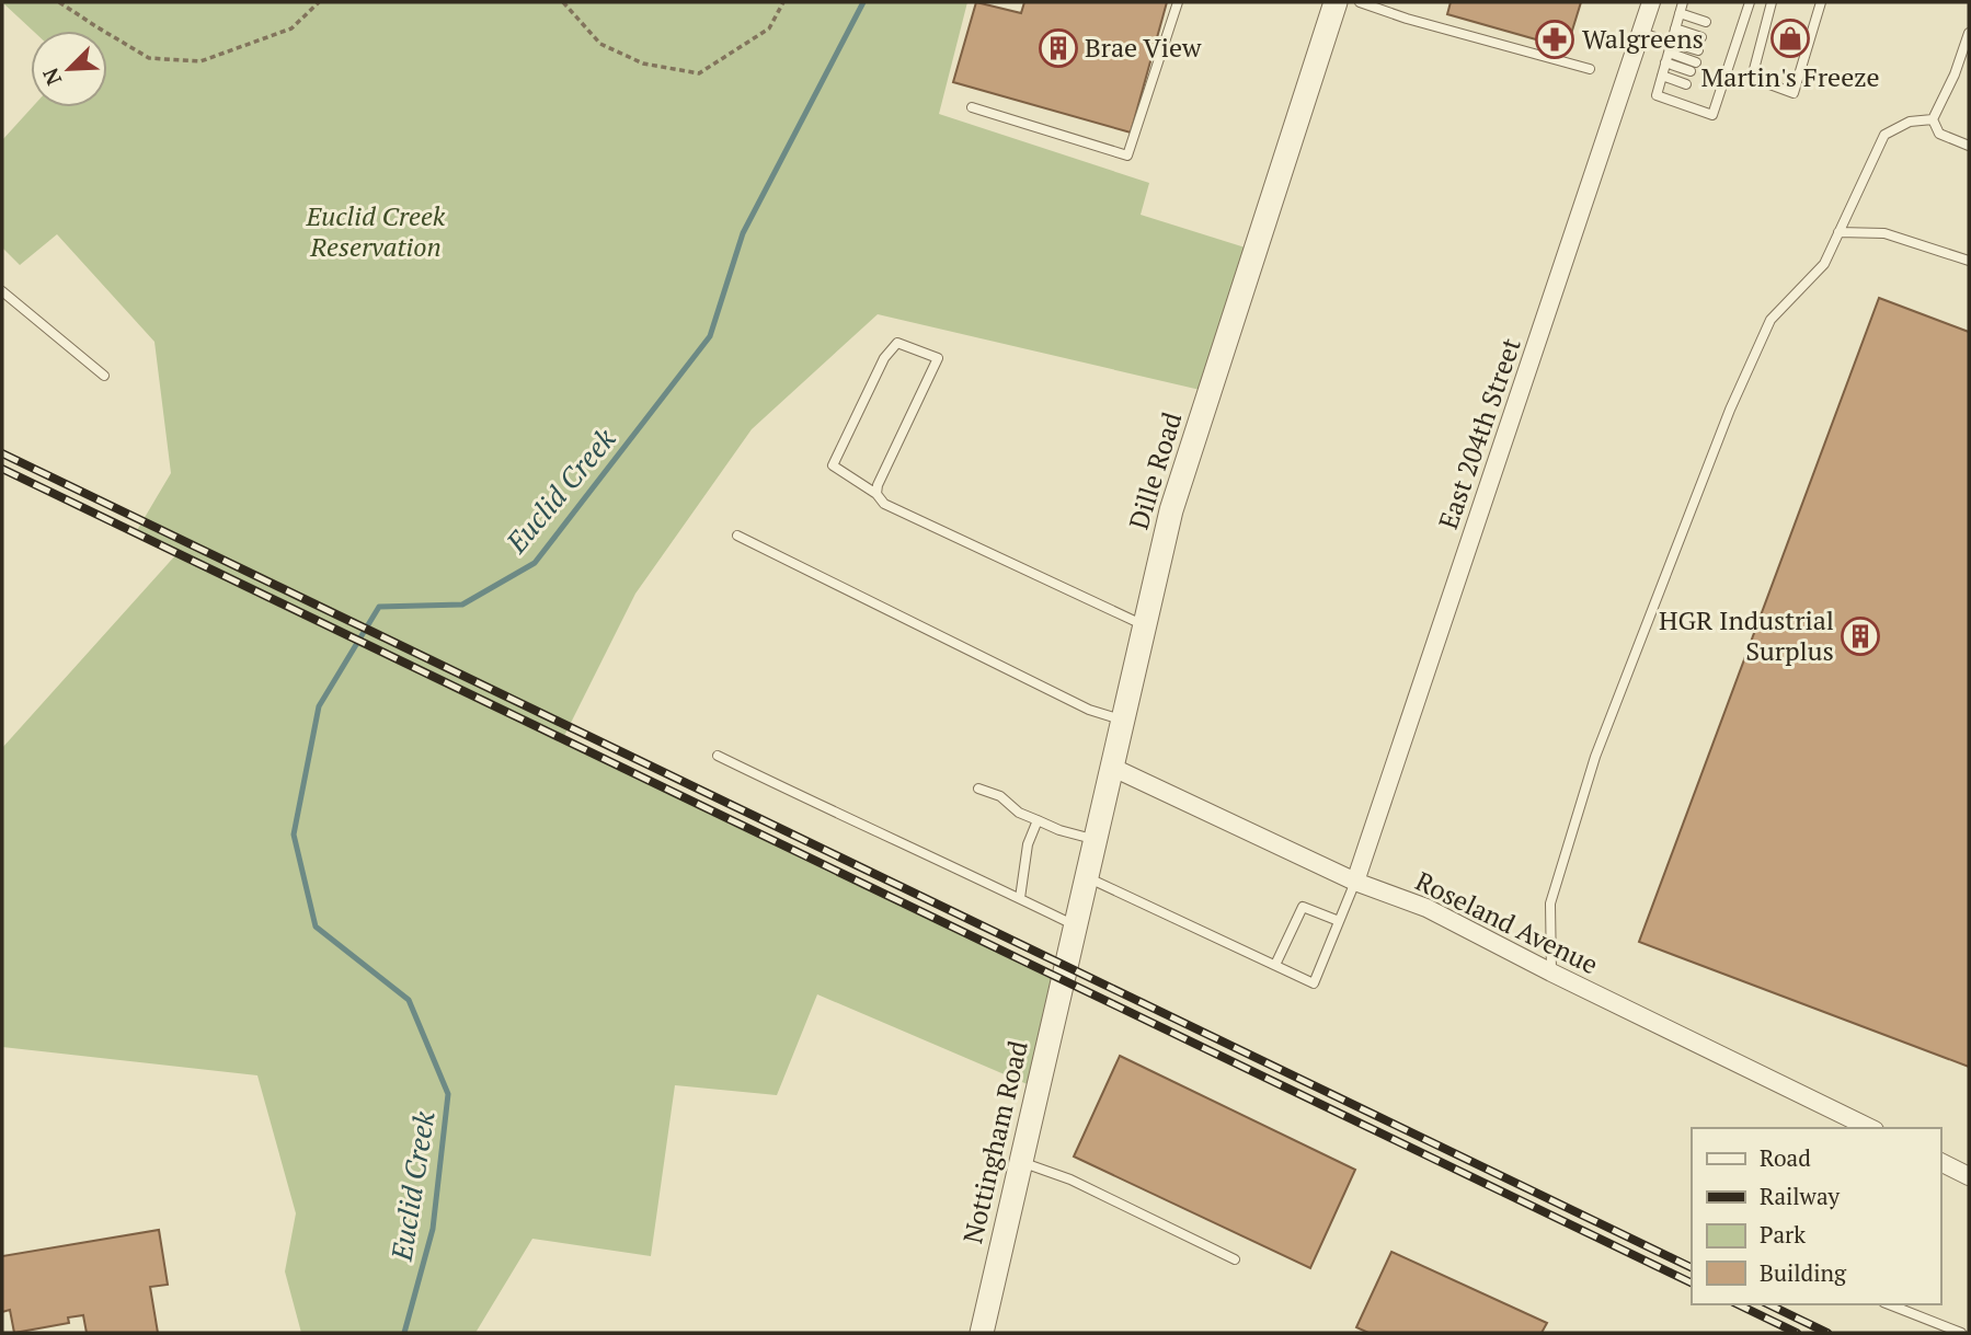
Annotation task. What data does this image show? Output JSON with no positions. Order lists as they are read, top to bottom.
{
  "streets": {
    "street": [
      "East 204th Street",
      "Dille Road",
      "Roseland Avenue",
      "Nottingham Road"
    ]
  },
  "crossings": [
    ["East 204th Street", "Roseland Avenue"],
    ["Dille Road", "Roseland Avenue"],
    ["Dille Road", "Nottingham Road"]
  ],
  "water": ["Euclid Creek"],
  "parks": ["Euclid Creek Reservation"],
  "places": {
    "shop": ["Martin's Freeze"],
    "pharmacy": ["Walgreens"],
    "building": ["Brae View", "HGR Industrial Surplus"]
  },
  "legend": [
    "Road",
    "Railway",
    "Park",
    "Building"
  ],
  "north": "bottom left"
}
